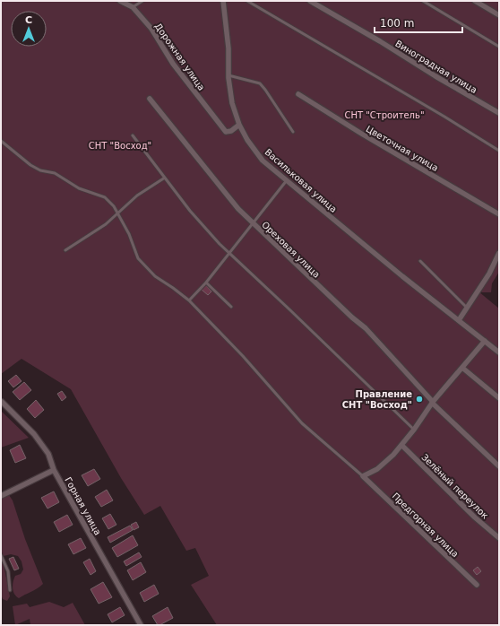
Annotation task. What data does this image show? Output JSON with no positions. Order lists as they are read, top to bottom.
{
  "streets": {
    "street": [
      "Дорожная улица",
      "Виноградная улица",
      "Цветочная улица",
      "Васильковая улица",
      "Ореховая улица",
      "Зелёный переулок",
      "Горная улица",
      "Предгорная улица"
    ]
  },
  "crossings": [
    ["Дорожная улица", "Васильковая улица"]
  ],
  "parks": ["СНТ \"Строитель\"", "СНТ \"Восход\""],
  "places": ["Правление СНТ \"Восход\""],
  "scale_bar": "100 m",
  "north": "top"
}
